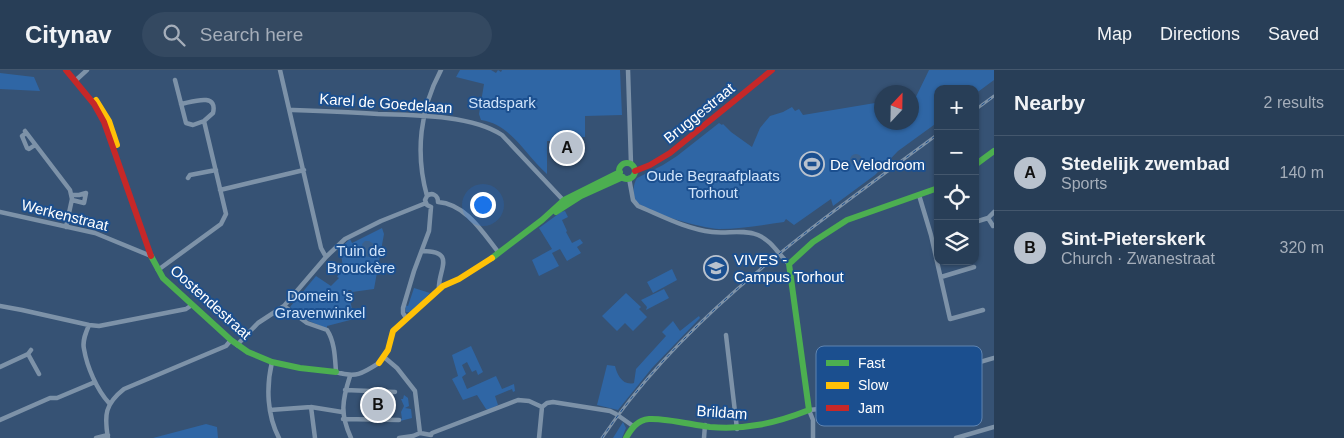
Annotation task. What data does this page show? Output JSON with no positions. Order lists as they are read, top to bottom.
{
  "streets": {
    "street": [
      "Karel de Goedelaan",
      "Bruggestraat",
      "Werkenstraat",
      "Oostendestraat",
      "Brildam"
    ]
  },
  "crossings": [
    ["Werkenstraat", "Oostendestraat"]
  ],
  "parks": [
    "Stadspark",
    "Oude Begraafplaats Torhout",
    "Tuin de Brouckère",
    "Domein 's Gravenwinkel"
  ],
  "places": {
    "sports": ["De Velodroom"],
    "school or university": ["VIVES - Campus Torhout"]
  },
  "legend": ["Fast", "Slow", "Jam"],
  "north": "top",
  "page": {
    "header": "Citynav",
    "search": "Search here",
    "nav": ["Map", "Directions", "Saved"],
    "heading": ["Nearby", "2 results"],
    "map_buttons": ["+", "−"],
    "pins": ["A", "B"],
    "list": [
      {
        "mark": "A",
        "name": "Stedelijk zwembad",
        "note": "Sports",
        "value": "140 m"
      },
      {
        "mark": "B",
        "name": "Sint-Pieterskerk",
        "note": "Church · Zwanestraat",
        "value": "320 m"
      }
    ]
  }
}
